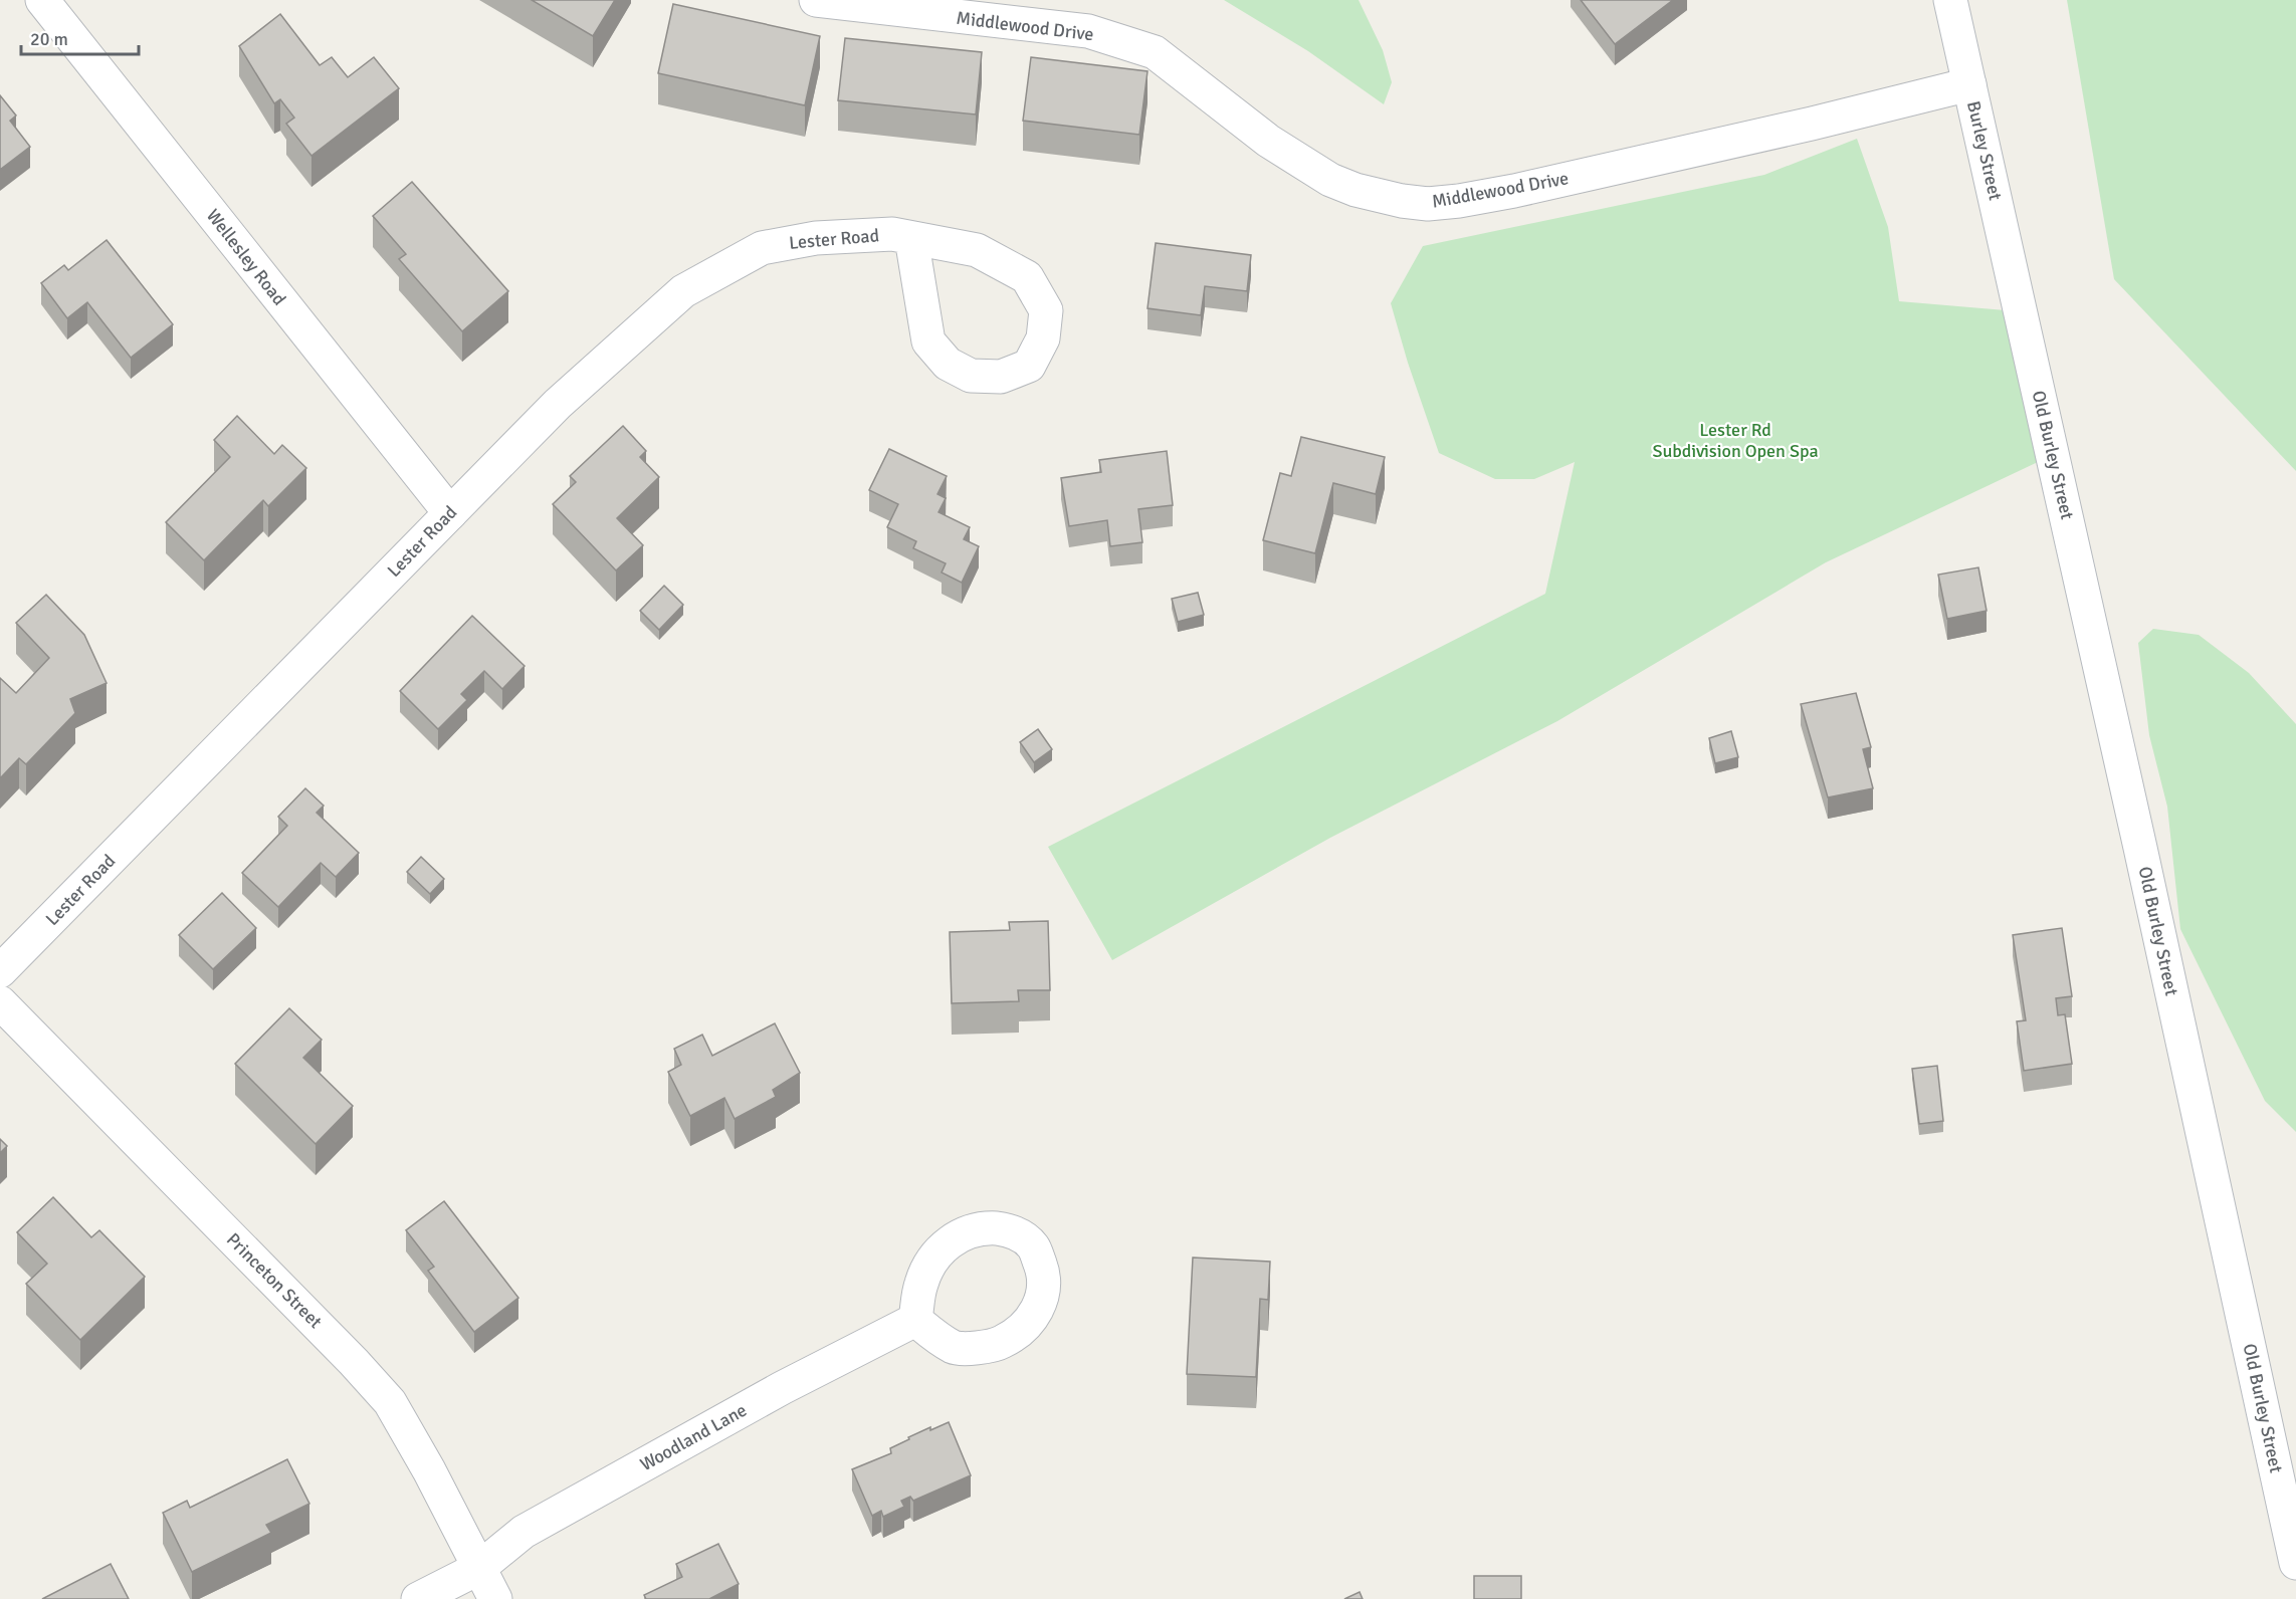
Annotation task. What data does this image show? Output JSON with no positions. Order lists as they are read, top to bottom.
{
  "streets": {
    "street": [
      "Middlewood Drive",
      "Burley Street",
      "Lester Road",
      "Wellesley Road",
      "Old Burley Street",
      "Princeton Street",
      "Woodland Lane"
    ]
  },
  "crossings": [
    ["Middlewood Drive", "Burley Street"],
    ["Burley Street", "Old Burley Street"],
    ["Lester Road", "Wellesley Road"],
    ["Princeton Street", "Woodland Lane"]
  ],
  "parks": ["Lester Rd Subdivision Open Spa"],
  "scale_bar": "20 m"
}
